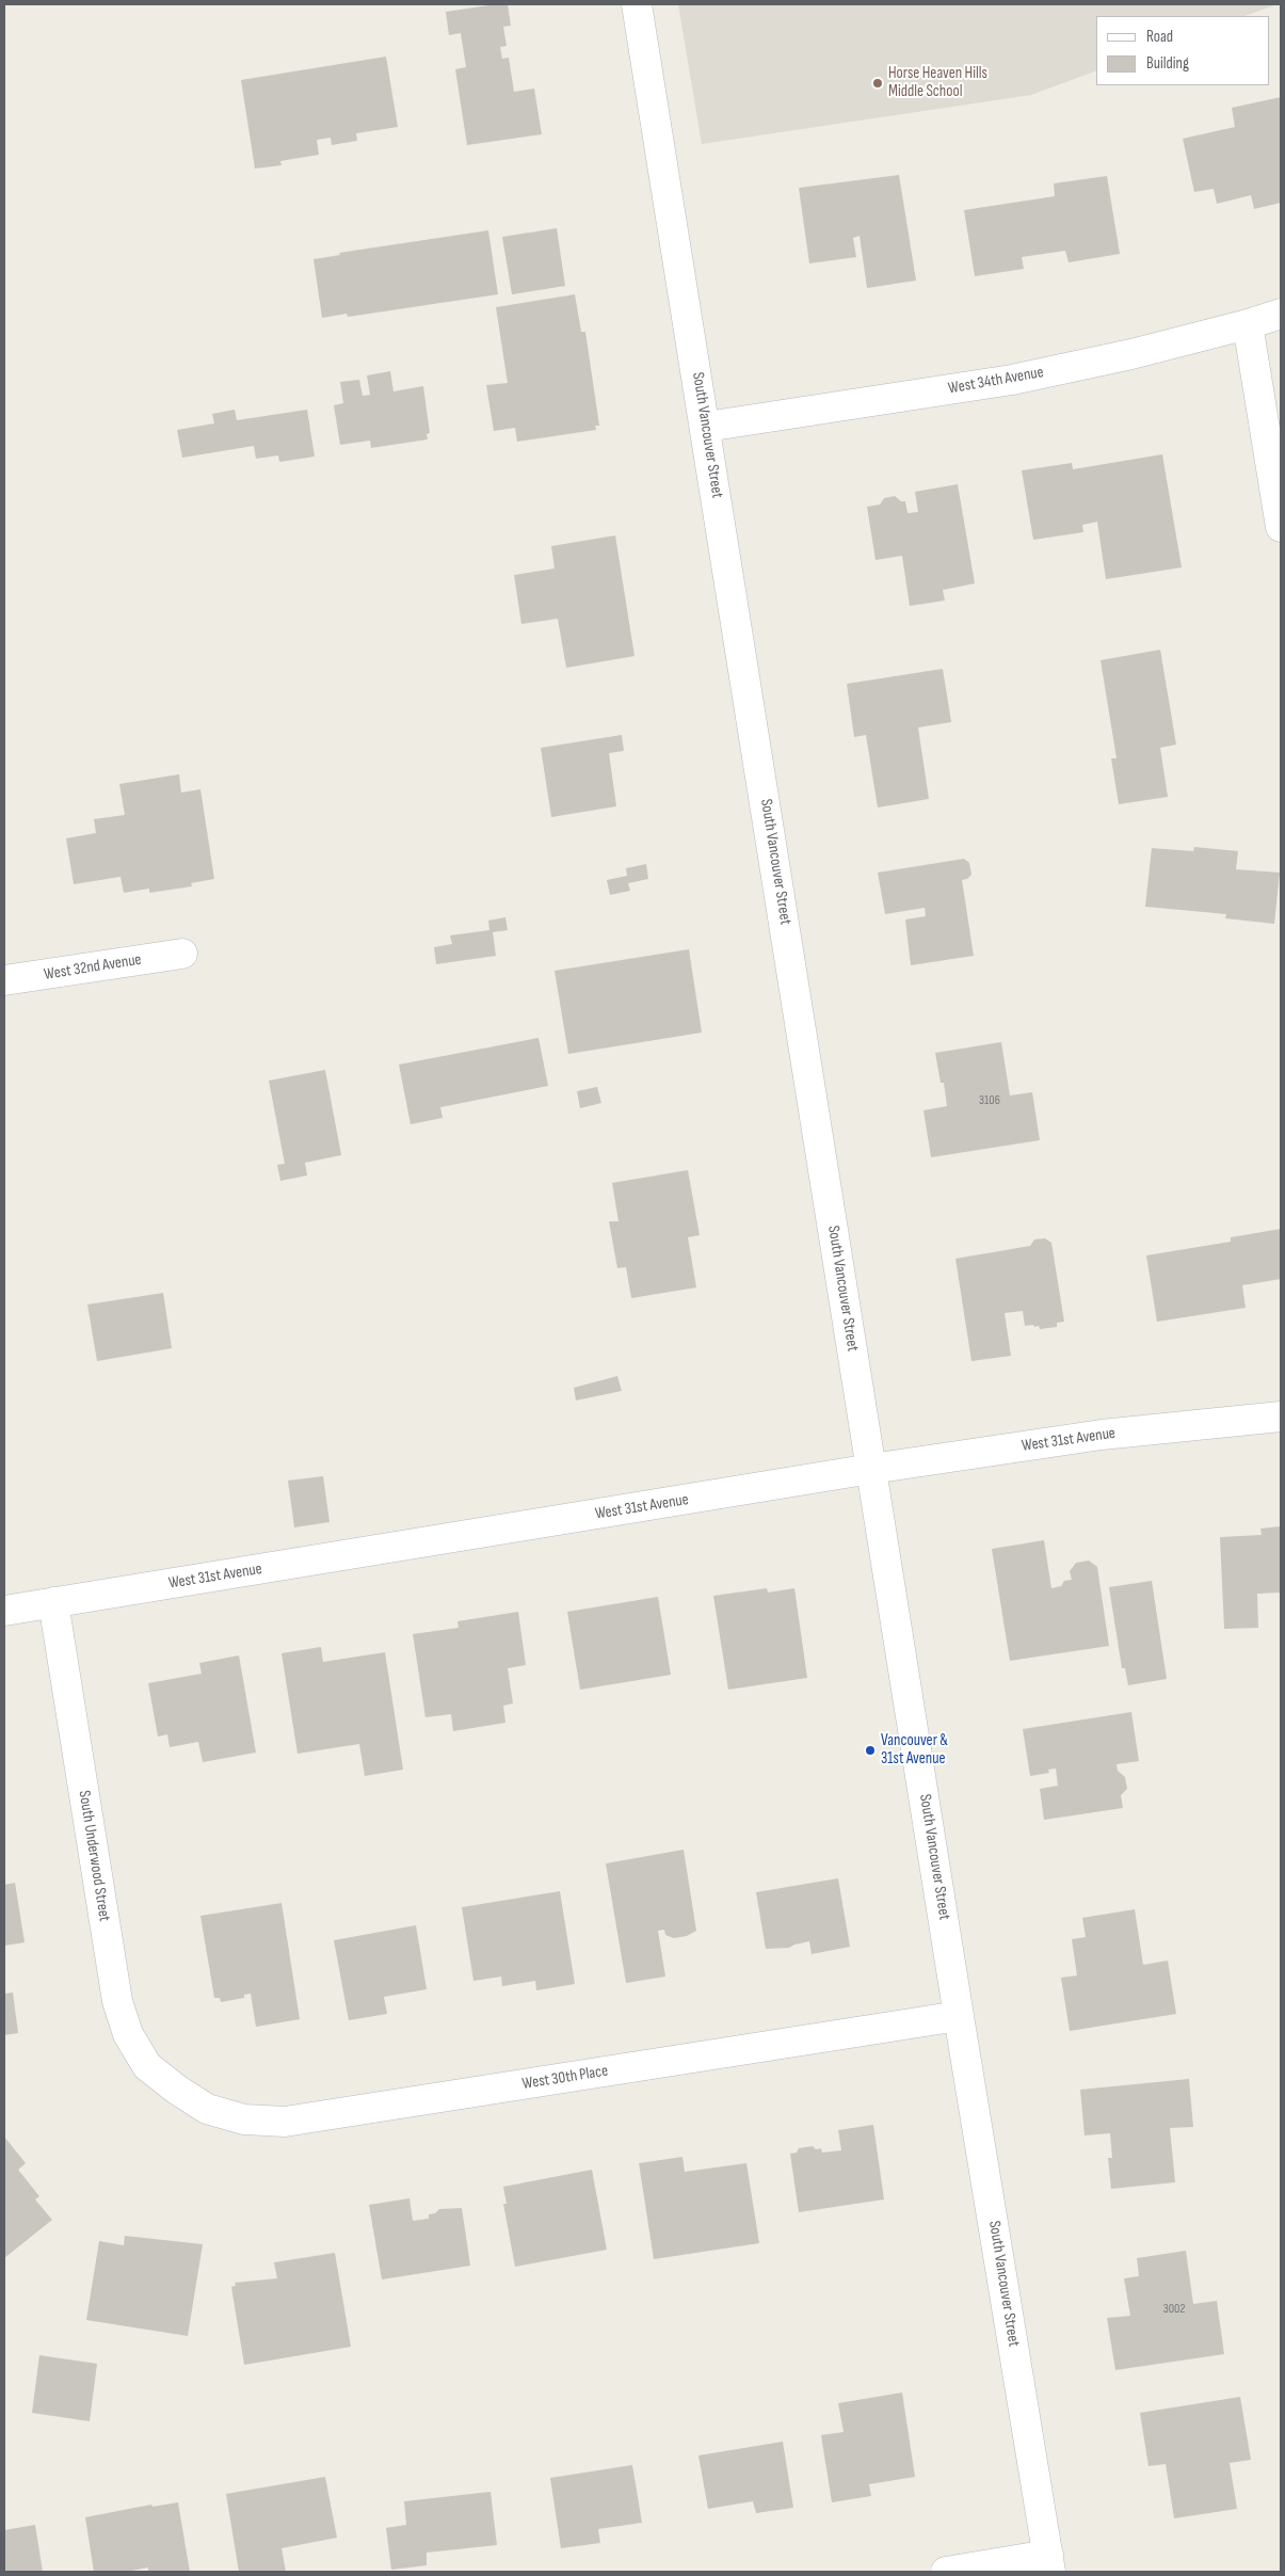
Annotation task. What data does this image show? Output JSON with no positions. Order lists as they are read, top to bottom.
{
  "streets": {
    "street": [
      "West 34th Avenue",
      "South Vancouver Street",
      "West 32nd Avenue",
      "West 31st Avenue",
      "South Underwood Street",
      "West 30th Place"
    ]
  },
  "crossings": [
    ["West 34th Avenue", "South Vancouver Street"],
    ["South Vancouver Street", "West 31st Avenue"],
    ["South Vancouver Street", "West 30th Place"],
    ["West 31st Avenue", "South Underwood Street"],
    ["South Underwood Street", "West 30th Place"]
  ],
  "places": ["Horse Heaven Hills Middle School", "Vancouver & 31st Avenue"],
  "house_numbers": ["3106", "3002"],
  "legend": ["Road", "Building"]
}
